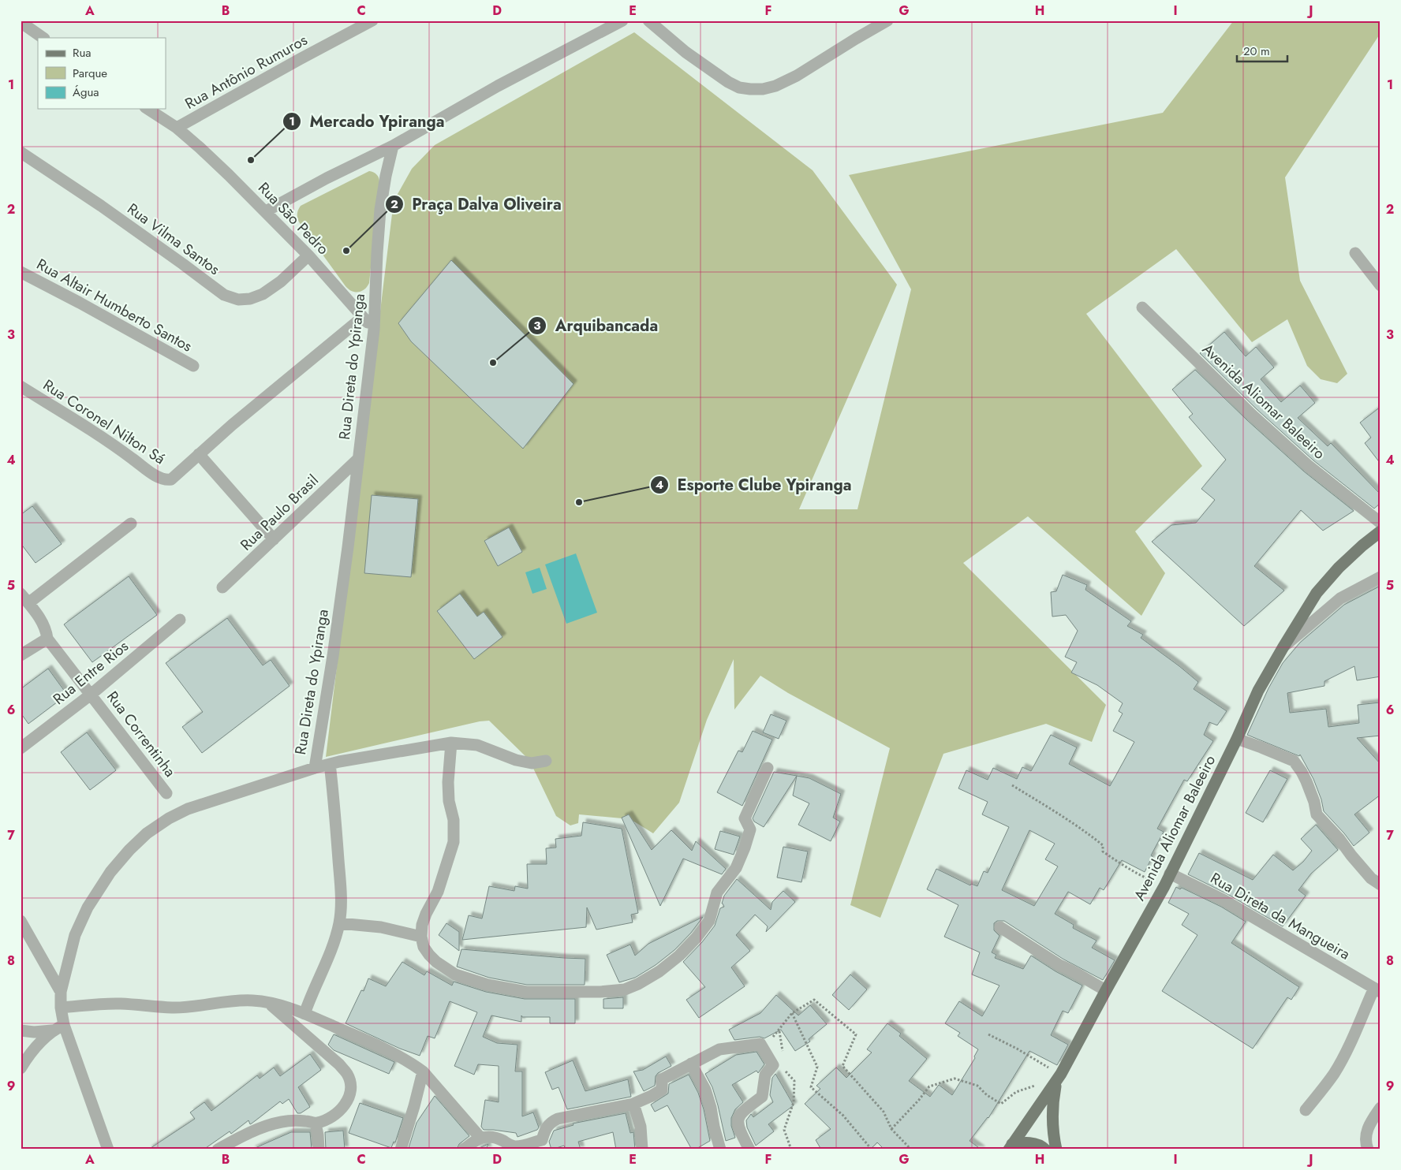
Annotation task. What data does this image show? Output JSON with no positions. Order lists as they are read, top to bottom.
{
  "streets": {
    "main road": ["Avenida Aliomar Baleeiro"],
    "street": [
      "Rua Antônio Rumuros",
      "Rua São Pedro",
      "Rua Vilma Santos",
      "Rua Altair Humberto Santos",
      "Rua Direta do Ypiranga",
      "Rua Coronel Nilton Sá",
      "Rua Paulo Brasil",
      "Rua Entre Rios",
      "Rua Correntinha",
      "Rua Direta da Mangueira"
    ]
  },
  "crossings": [
    ["Rua Antônio Rumuros", "Rua São Pedro"],
    ["Rua São Pedro", "Rua Vilma Santos"],
    ["Rua São Pedro", "Rua Direta do Ypiranga"],
    ["Rua Direta do Ypiranga", "Rua Paulo Brasil"],
    ["Avenida Aliomar Baleeiro", "Rua Direta da Mangueira"],
    ["Rua Entre Rios", "Rua Correntinha"]
  ],
  "places": [
    "Mercado Ypiranga",
    "Praça Dalva Oliveira",
    "Arquibancada",
    "Esporte Clube Ypiranga"
  ],
  "legend": ["Rua", "Parque", "Água"],
  "scale_bar": "20 m",
  "grid": {
    "columns": [
      "A",
      "B",
      "C",
      "D",
      "E",
      "F",
      "G",
      "H",
      "I",
      "J"
    ],
    "rows": [
      "1",
      "2",
      "3",
      "4",
      "5",
      "6",
      "7",
      "8",
      "9"
    ]
  }
}
